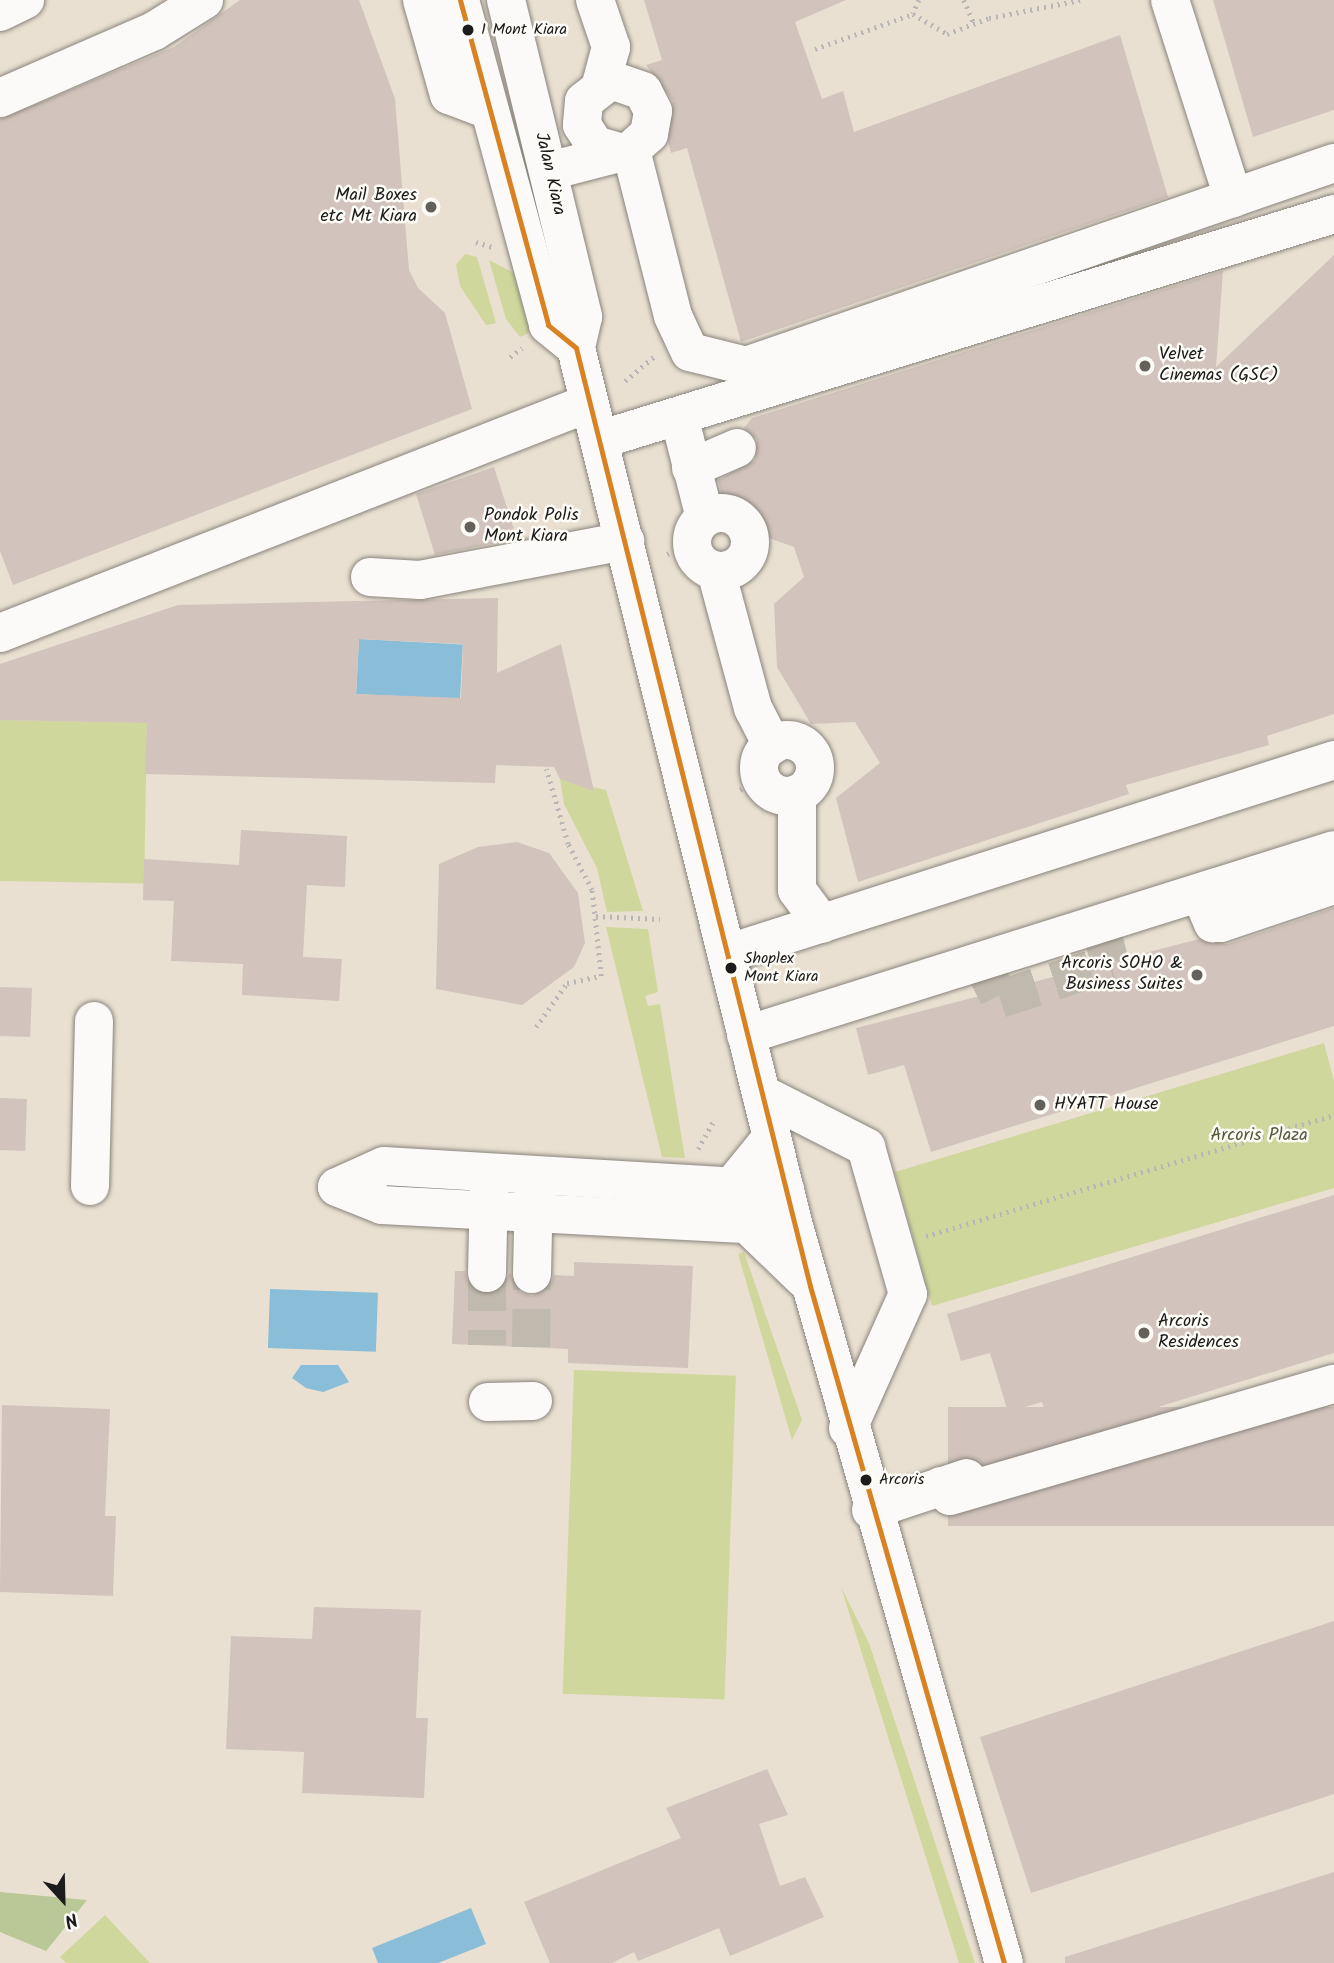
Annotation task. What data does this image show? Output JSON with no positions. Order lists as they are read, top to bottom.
{
  "streets": {
    "main road": ["Jalan Kiara"]
  },
  "parks": ["Arcoris Plaza"],
  "places": [
    "1 Mont Kiara",
    "Mail Boxes etc Mt Kiara",
    "Velvet Cinemas (GSC)",
    "Pondok Polis Mont Kiara",
    "Shoplex Mont Kiara",
    "Arcoris SOHO & Business Suites",
    "HYATT House",
    "Arcoris Residences",
    "Arcoris"
  ],
  "north": "bottom"
}
